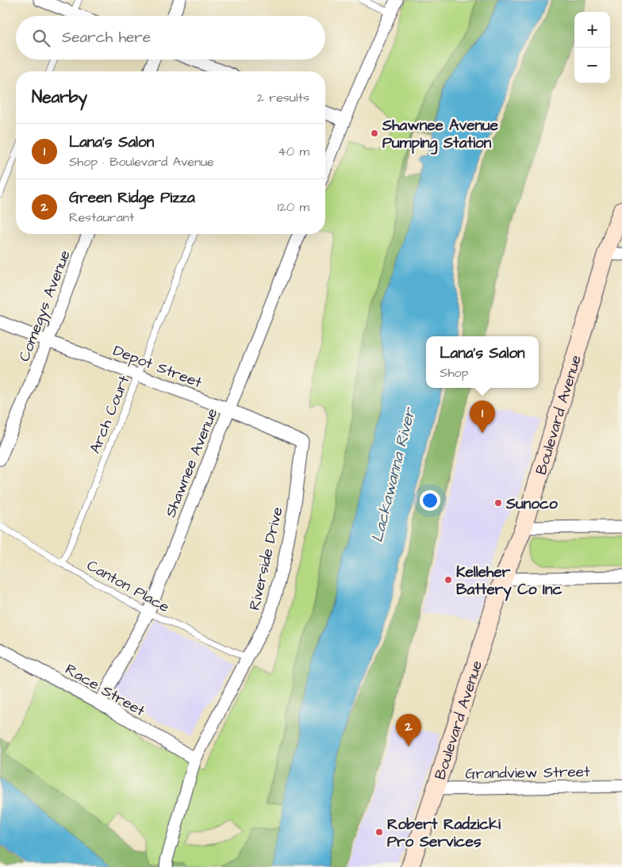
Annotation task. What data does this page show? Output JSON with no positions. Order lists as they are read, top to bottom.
{
  "streets": {
    "street": [
      "Comegys Avenue",
      "Depot Street",
      "Boulevard Avenue",
      "Shawnee Avenue",
      "Riverside Drive",
      "Race Street",
      "Grandview Street"
    ],
    "lane": ["Arch Court", "Canton Place"]
  },
  "crossings": [
    ["Comegys Avenue", "Depot Street"],
    ["Depot Street", "Arch Court"],
    ["Depot Street", "Shawnee Avenue"],
    ["Depot Street", "Riverside Drive"],
    ["Arch Court", "Canton Place"],
    ["Boulevard Avenue", "Grandview Street"],
    ["Shawnee Avenue", "Canton Place"],
    ["Shawnee Avenue", "Race Street"],
    ["Riverside Drive", "Canton Place"],
    ["Riverside Drive", "Race Street"]
  ],
  "water": ["Lackawanna River"],
  "places": [
    "Shawnee Avenue Pumping Station",
    "Sunoco",
    "Kelleher Battery Co Inc",
    "Robert Radzicki Pro Services"
  ],
  "page": {
    "map_buttons": ["+", "−"],
    "search": "Search here",
    "heading": ["Nearby", "2 results"],
    "list": [
      {
        "mark": "1",
        "name": "Lana's Salon",
        "note": "Shop · Boulevard Avenue",
        "value": "40 m"
      },
      {
        "mark": "2",
        "name": "Green Ridge Pizza",
        "note": "Restaurant",
        "value": "120 m"
      }
    ],
    "popup": ["Lana's Salon", "Shop"],
    "pins": ["1", "2"]
  }
}
